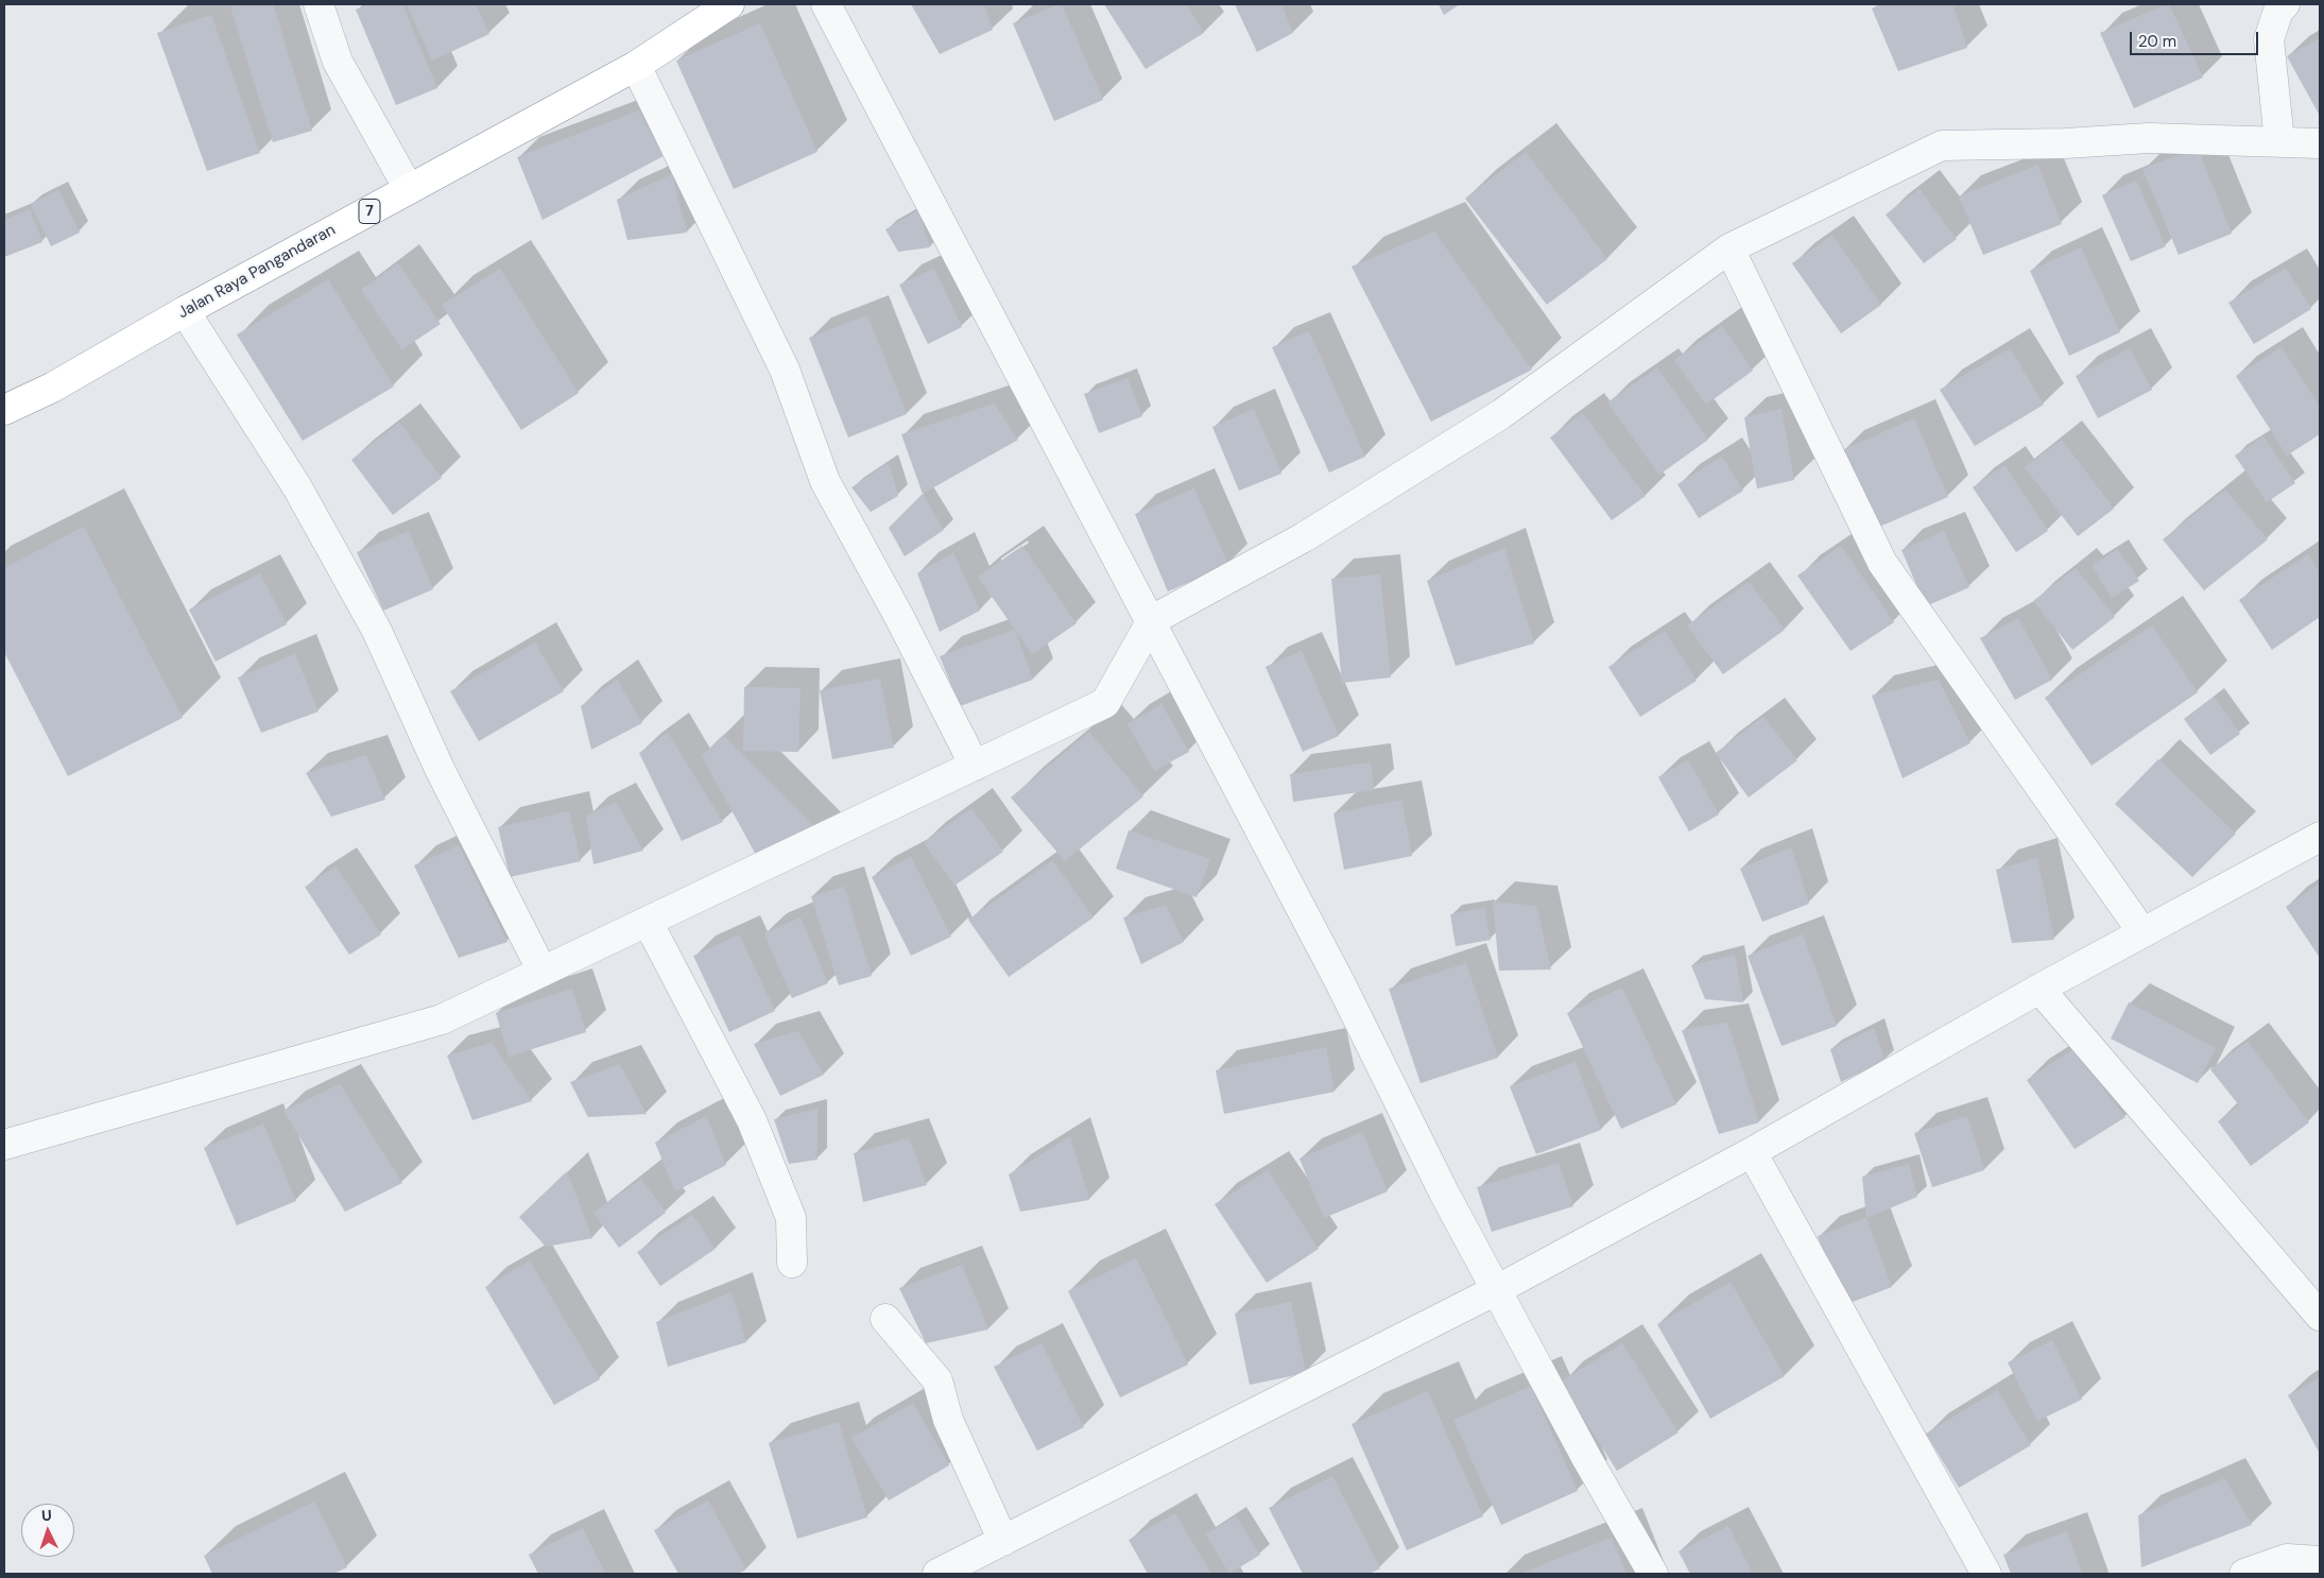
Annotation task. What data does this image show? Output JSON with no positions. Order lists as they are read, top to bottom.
{
  "streets": {
    "highway": ["7", "Jalan Raya Pangandaran"]
  },
  "scale_bar": "20 m",
  "north": "top"
}
